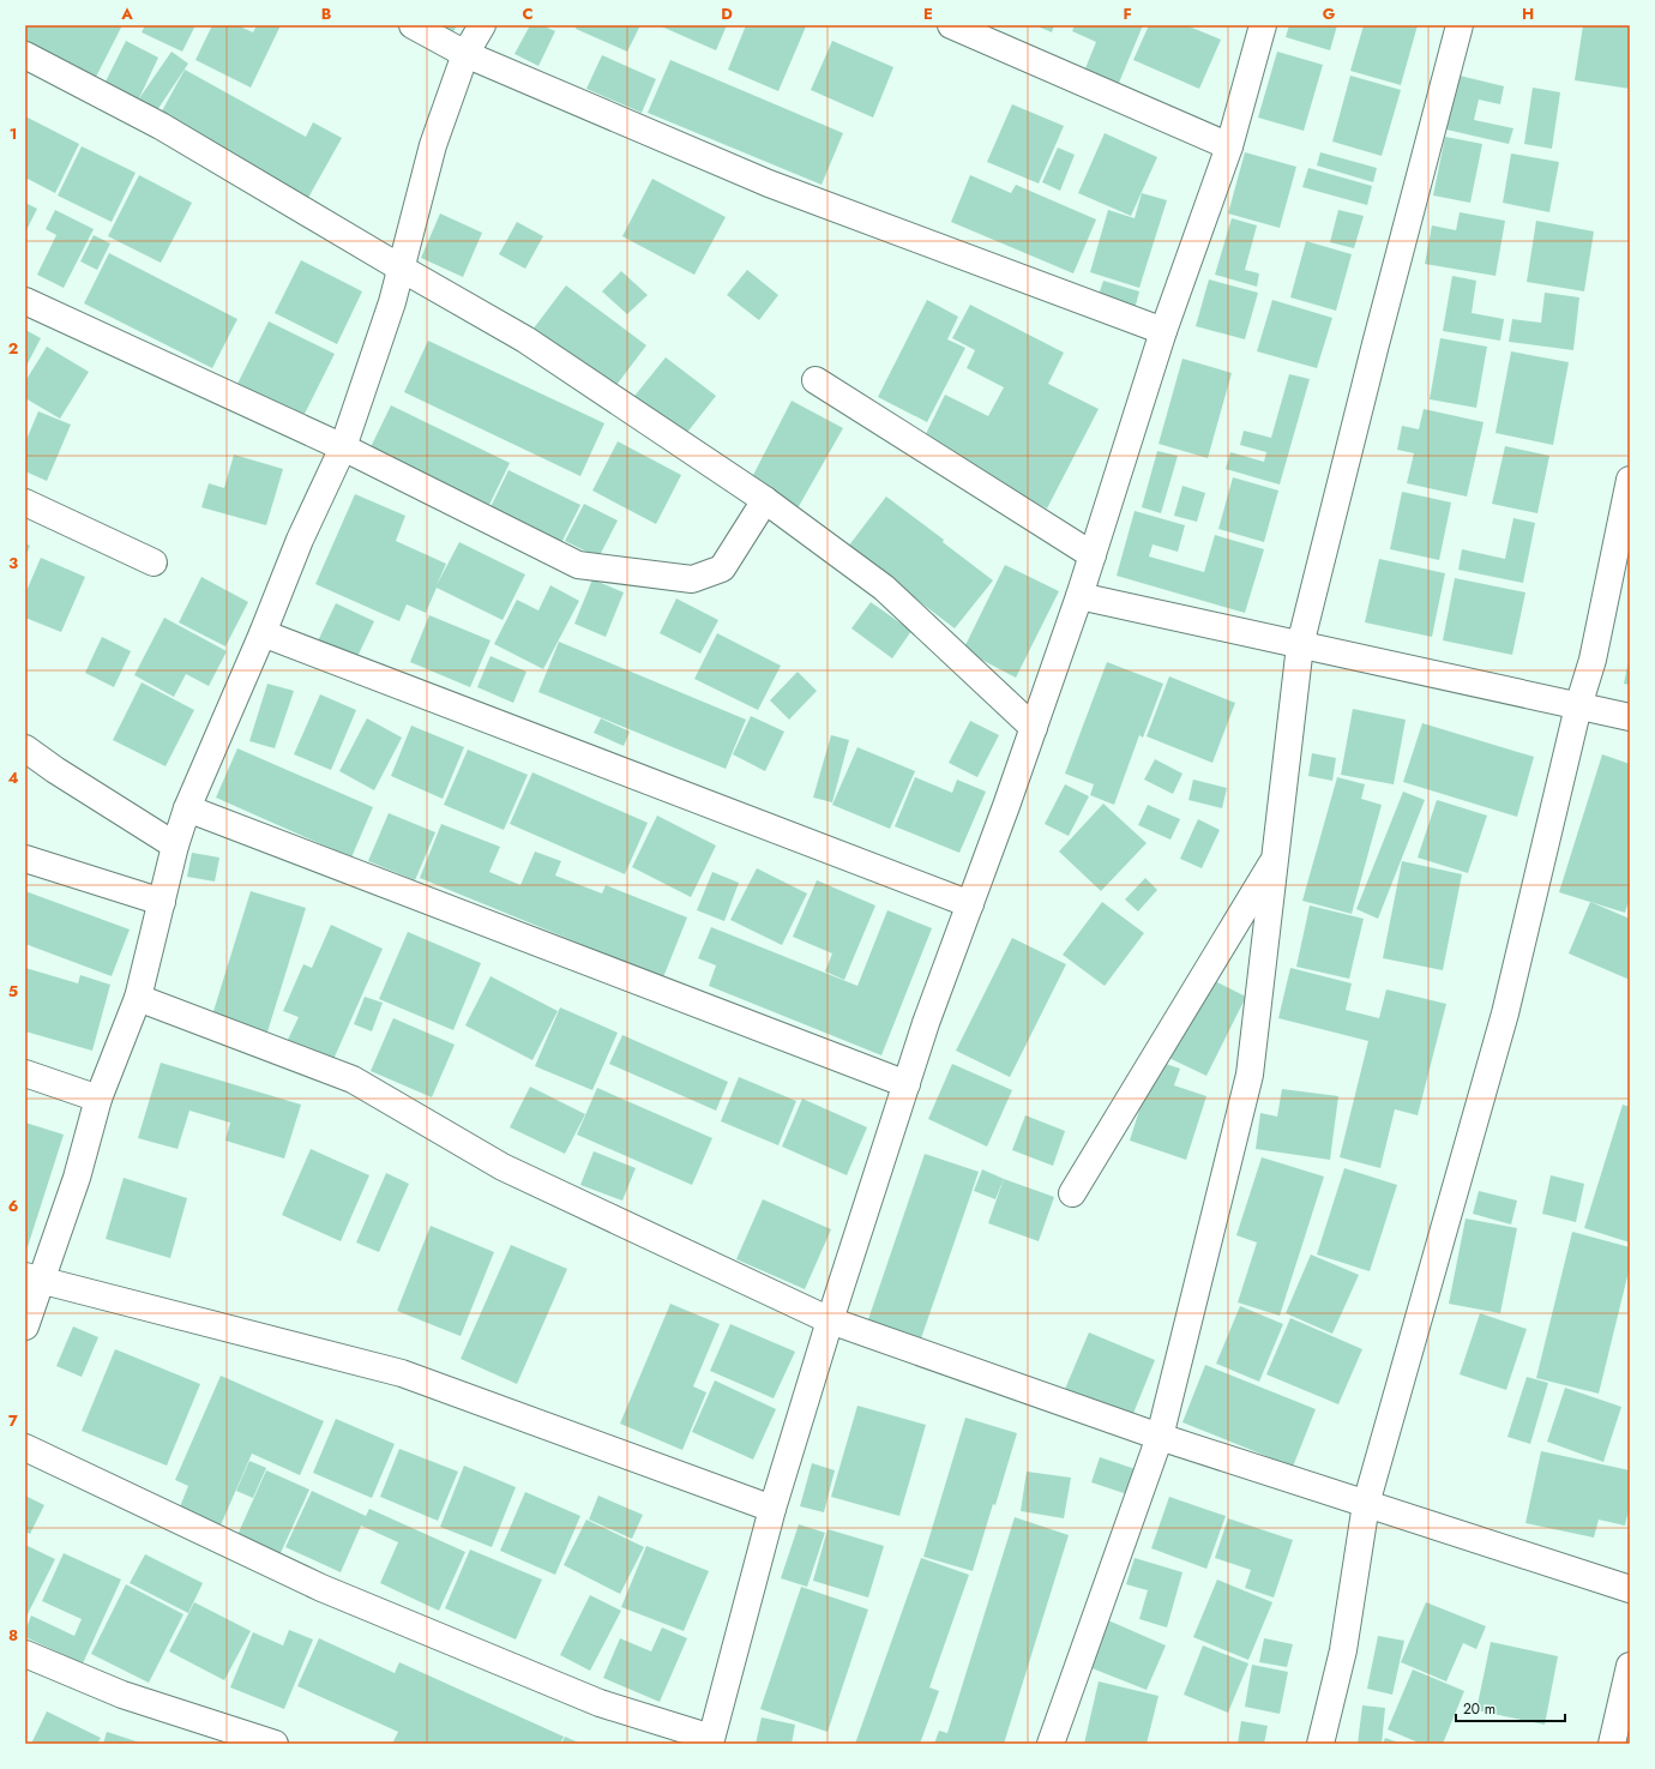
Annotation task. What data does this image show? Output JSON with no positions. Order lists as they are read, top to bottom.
{
  "scale_bar": "20 m",
  "grid": {
    "columns": [
      "A",
      "B",
      "C",
      "D",
      "E",
      "F",
      "G",
      "H"
    ],
    "rows": [
      "1",
      "2",
      "3",
      "4",
      "5",
      "6",
      "7",
      "8"
    ]
  }
}
